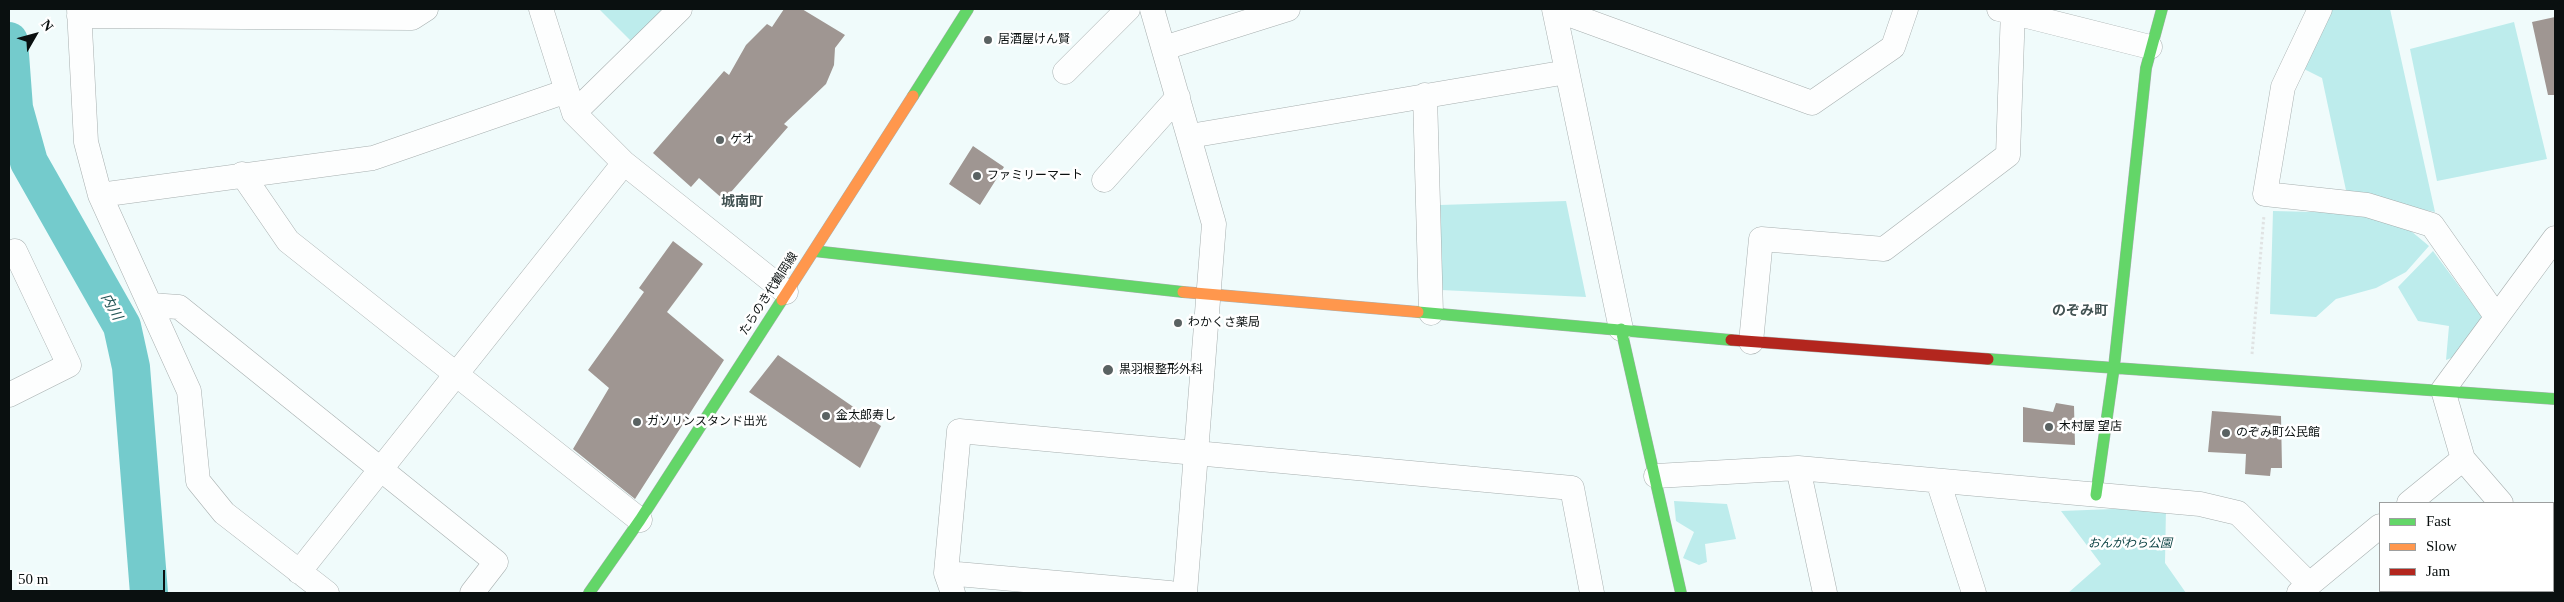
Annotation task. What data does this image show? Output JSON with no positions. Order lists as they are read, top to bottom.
{
  "streets": {
    "street": ["たらのき代鶴岡線"]
  },
  "districts": ["城南町", "のぞみ町"],
  "water": ["内川"],
  "parks": ["おんがわら公園"],
  "places": [
    "居酒屋けん賢",
    "ゲオ",
    "ファミリーマート",
    "わかくさ薬局",
    "黒羽根整形外科",
    "金太郎寿し",
    "ガソリンスタンド出光",
    "木村屋 望店",
    "のぞみ町公民館"
  ],
  "legend": ["Fast", "Slow", "Jam"],
  "scale_bar": "50 m",
  "north": "top right"
}
